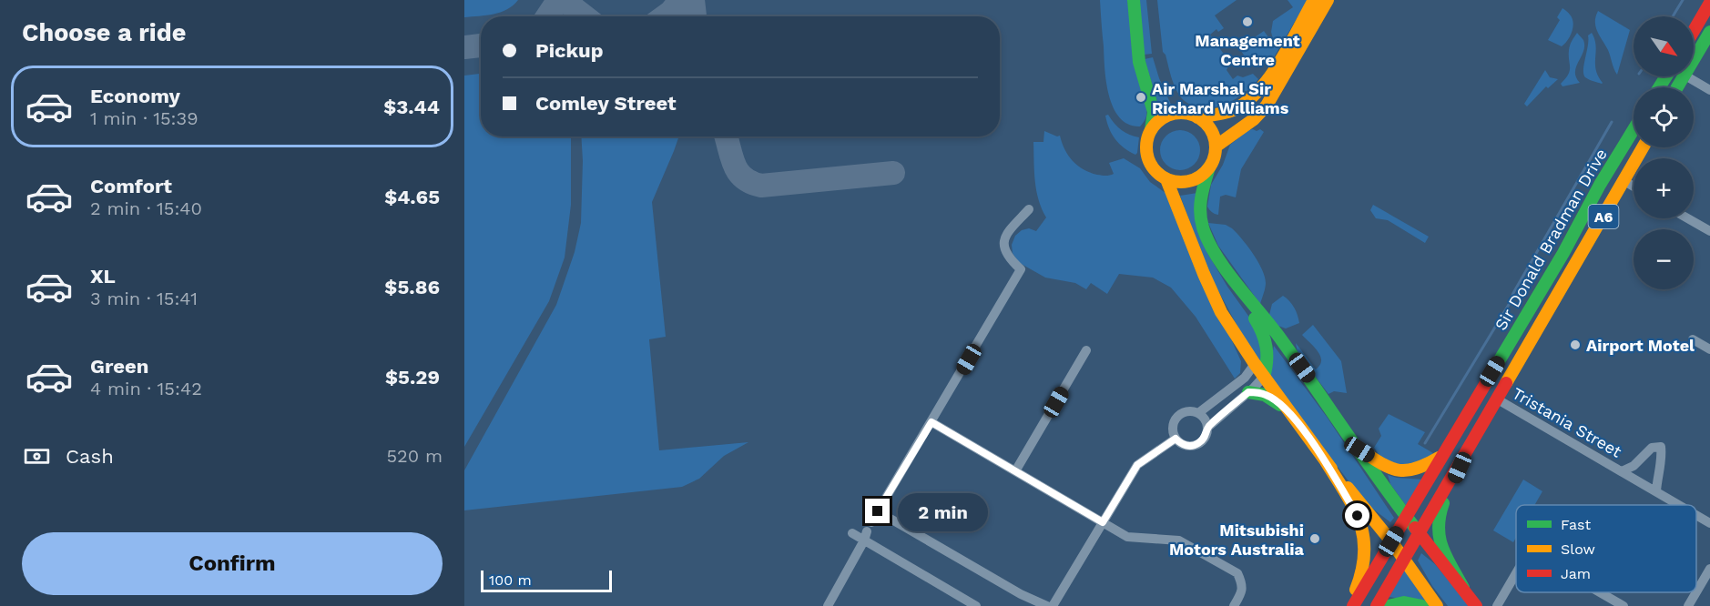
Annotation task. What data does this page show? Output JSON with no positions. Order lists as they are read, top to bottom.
{
  "streets": {
    "main road": ["A6", "Sir Donald Bradman Drive"],
    "street": ["Tristania Street"]
  },
  "crossings": [
    ["Sir Donald Bradman Drive", "Tristania Street"]
  ],
  "places": [
    "Management Centre",
    "Air Marshal Sir Richard Williams",
    "Airport Motel",
    "Mitsubishi Motors Australia"
  ],
  "legend": ["Fast", "Slow", "Jam"],
  "scale_bar": "100 m",
  "north": "bottom right",
  "page": {
    "heading": "Choose a ride",
    "map_buttons": ["+", "−"],
    "banner": ["Pickup", "Comley Street"],
    "list": [
      {
        "name": "Economy",
        "note": "1 min · 15:39",
        "value": "$3.44"
      },
      {
        "name": "Comfort",
        "note": "2 min · 15:40",
        "value": "$4.65"
      },
      {
        "name": "XL",
        "note": "3 min · 15:41",
        "value": "$5.86"
      },
      {
        "name": "Green",
        "note": "4 min · 15:42",
        "value": "$5.29"
      }
    ],
    "pay": ["Cash", "520 m"],
    "bubble": "2 min",
    "buttons": "Confirm",
    "scale": "100 m"
  }
}
